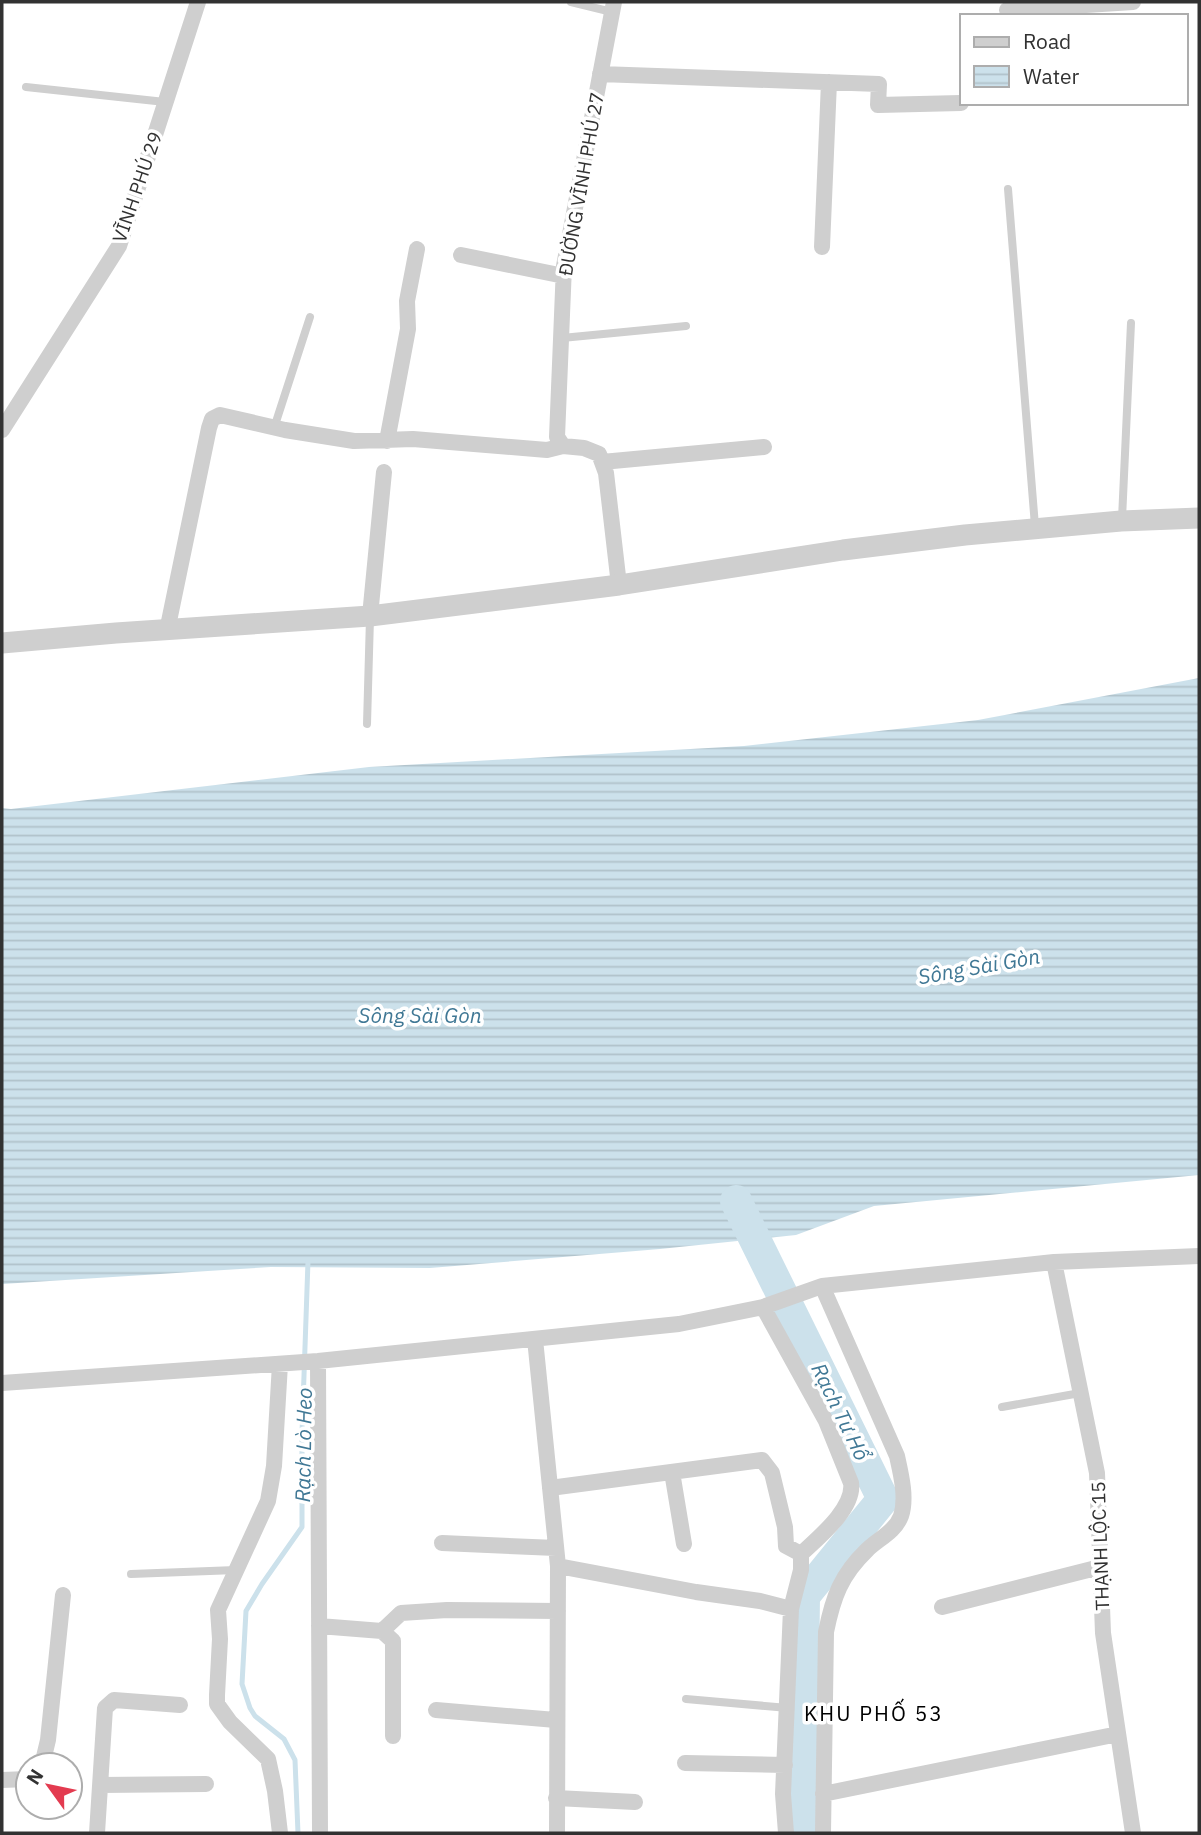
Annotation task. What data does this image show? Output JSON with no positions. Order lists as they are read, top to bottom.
{
  "streets": {
    "street": ["ĐƯỜNG VĨNH PHÚ 27", "VĨNH PHÚ 29", "THẠNH LỘC 15"]
  },
  "districts": ["KHU PHỐ 53"],
  "water": ["Sông Sài Gòn", "Rạch Tư Hổ", "Rạch Lò Heo"],
  "legend": ["Road", "Water"],
  "north": "top left"
}
